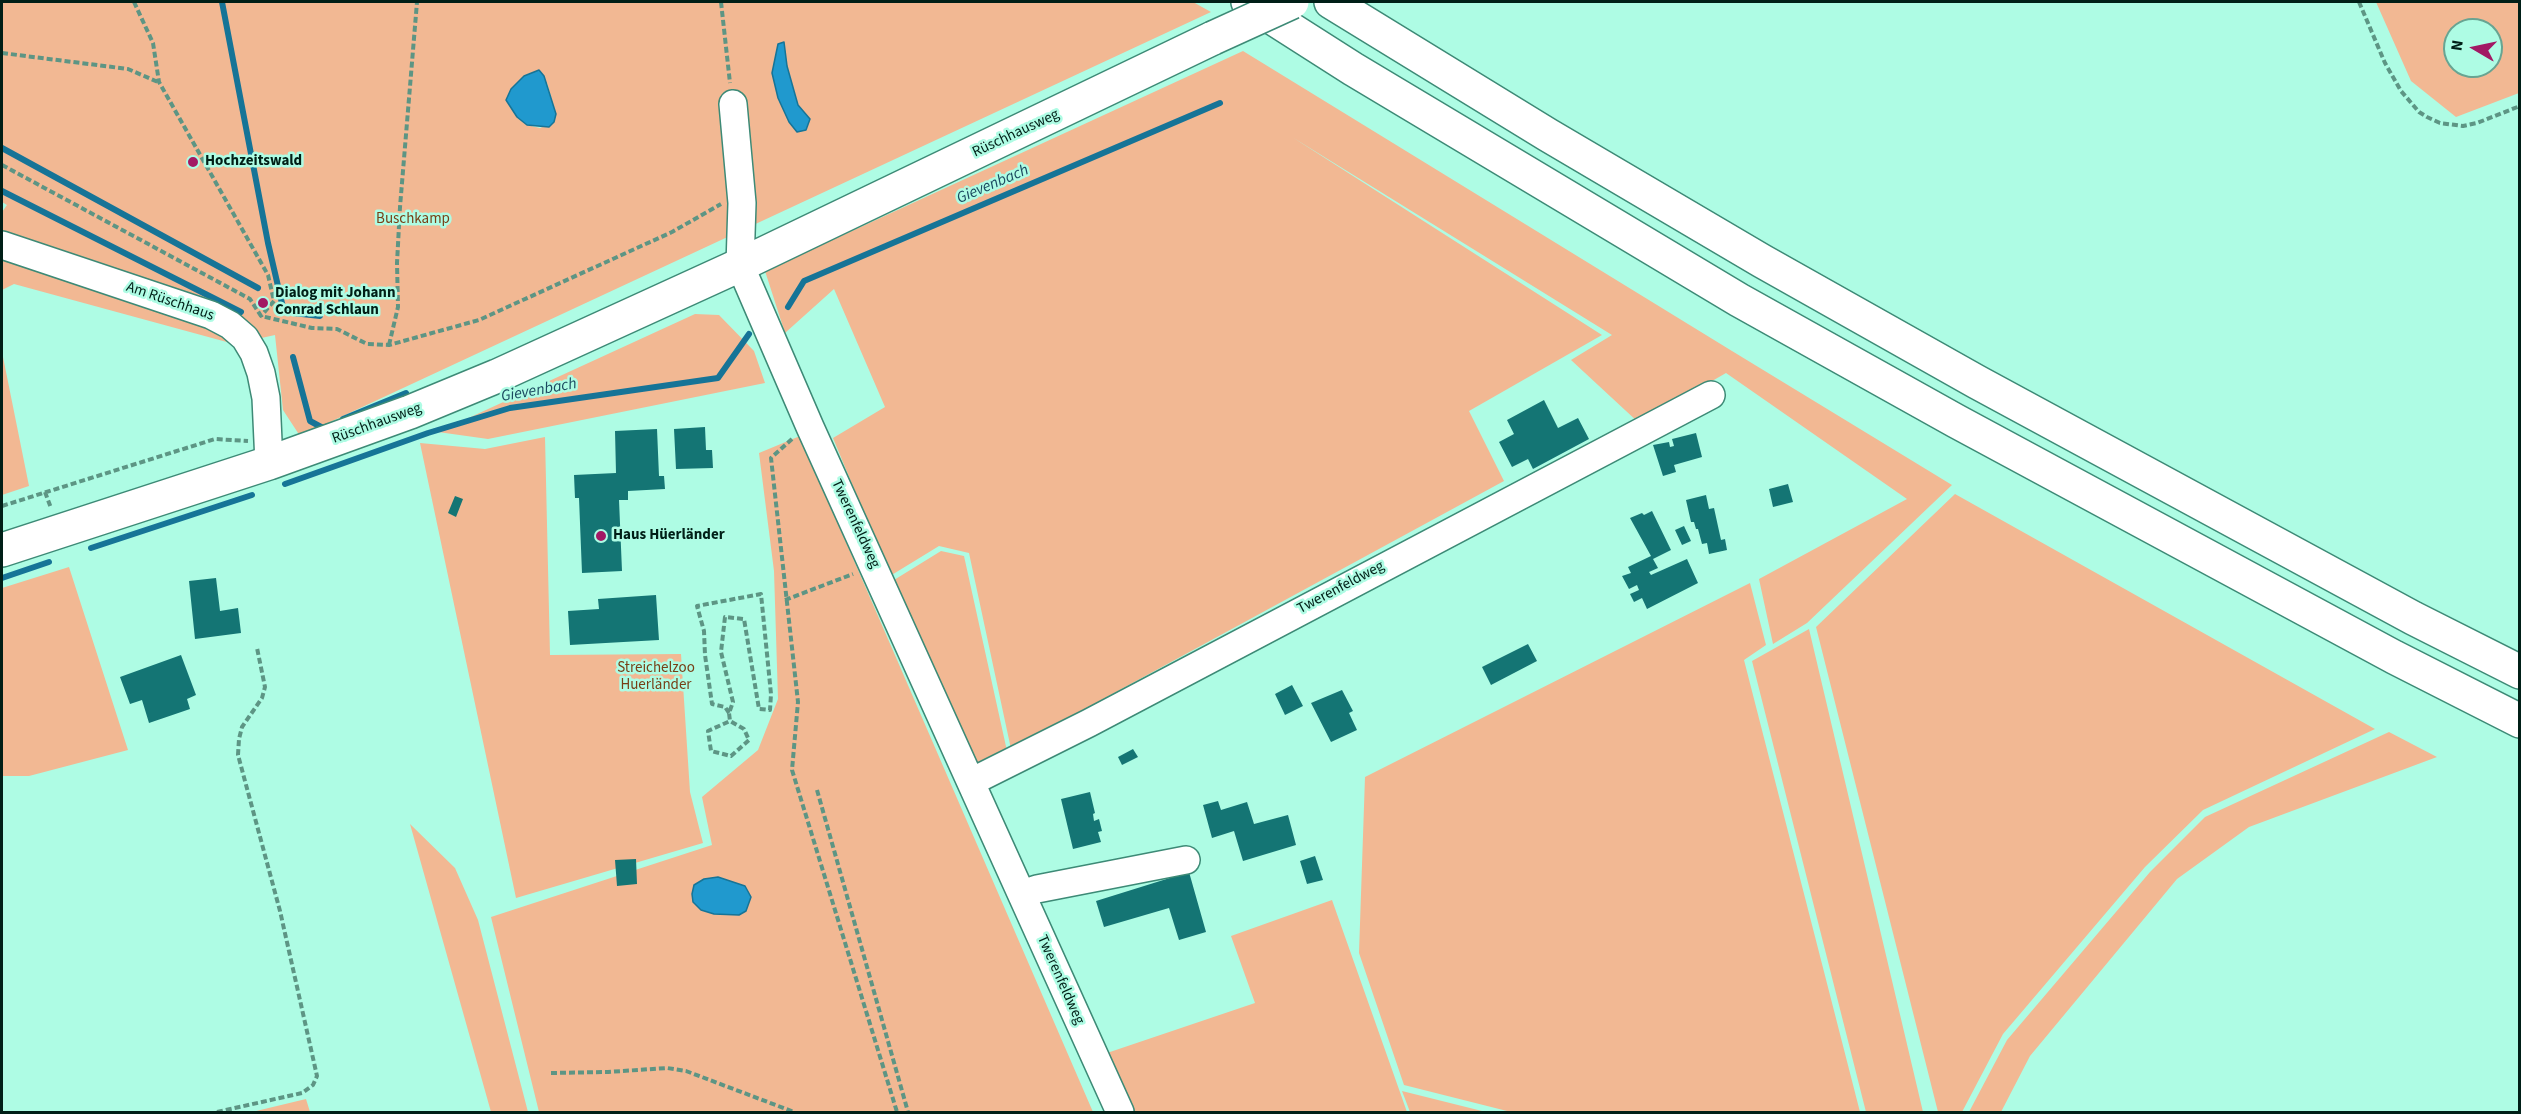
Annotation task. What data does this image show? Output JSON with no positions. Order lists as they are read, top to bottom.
{
  "streets": {
    "main road": ["Rüschhausweg"],
    "street": ["Am Rüschhaus", "Twerenfeldweg"]
  },
  "crossings": [
    ["Rüschhausweg", "Am Rüschhaus"],
    ["Rüschhausweg", "Twerenfeldweg"]
  ],
  "water": ["Gievenbach"],
  "parks": ["Buschkamp", "Streichelzoo Huerländer"],
  "places": ["Hochzeitswald", "Dialog mit Johann Conrad Schlaun", "Haus Hüerländer"],
  "north": "left"
}
